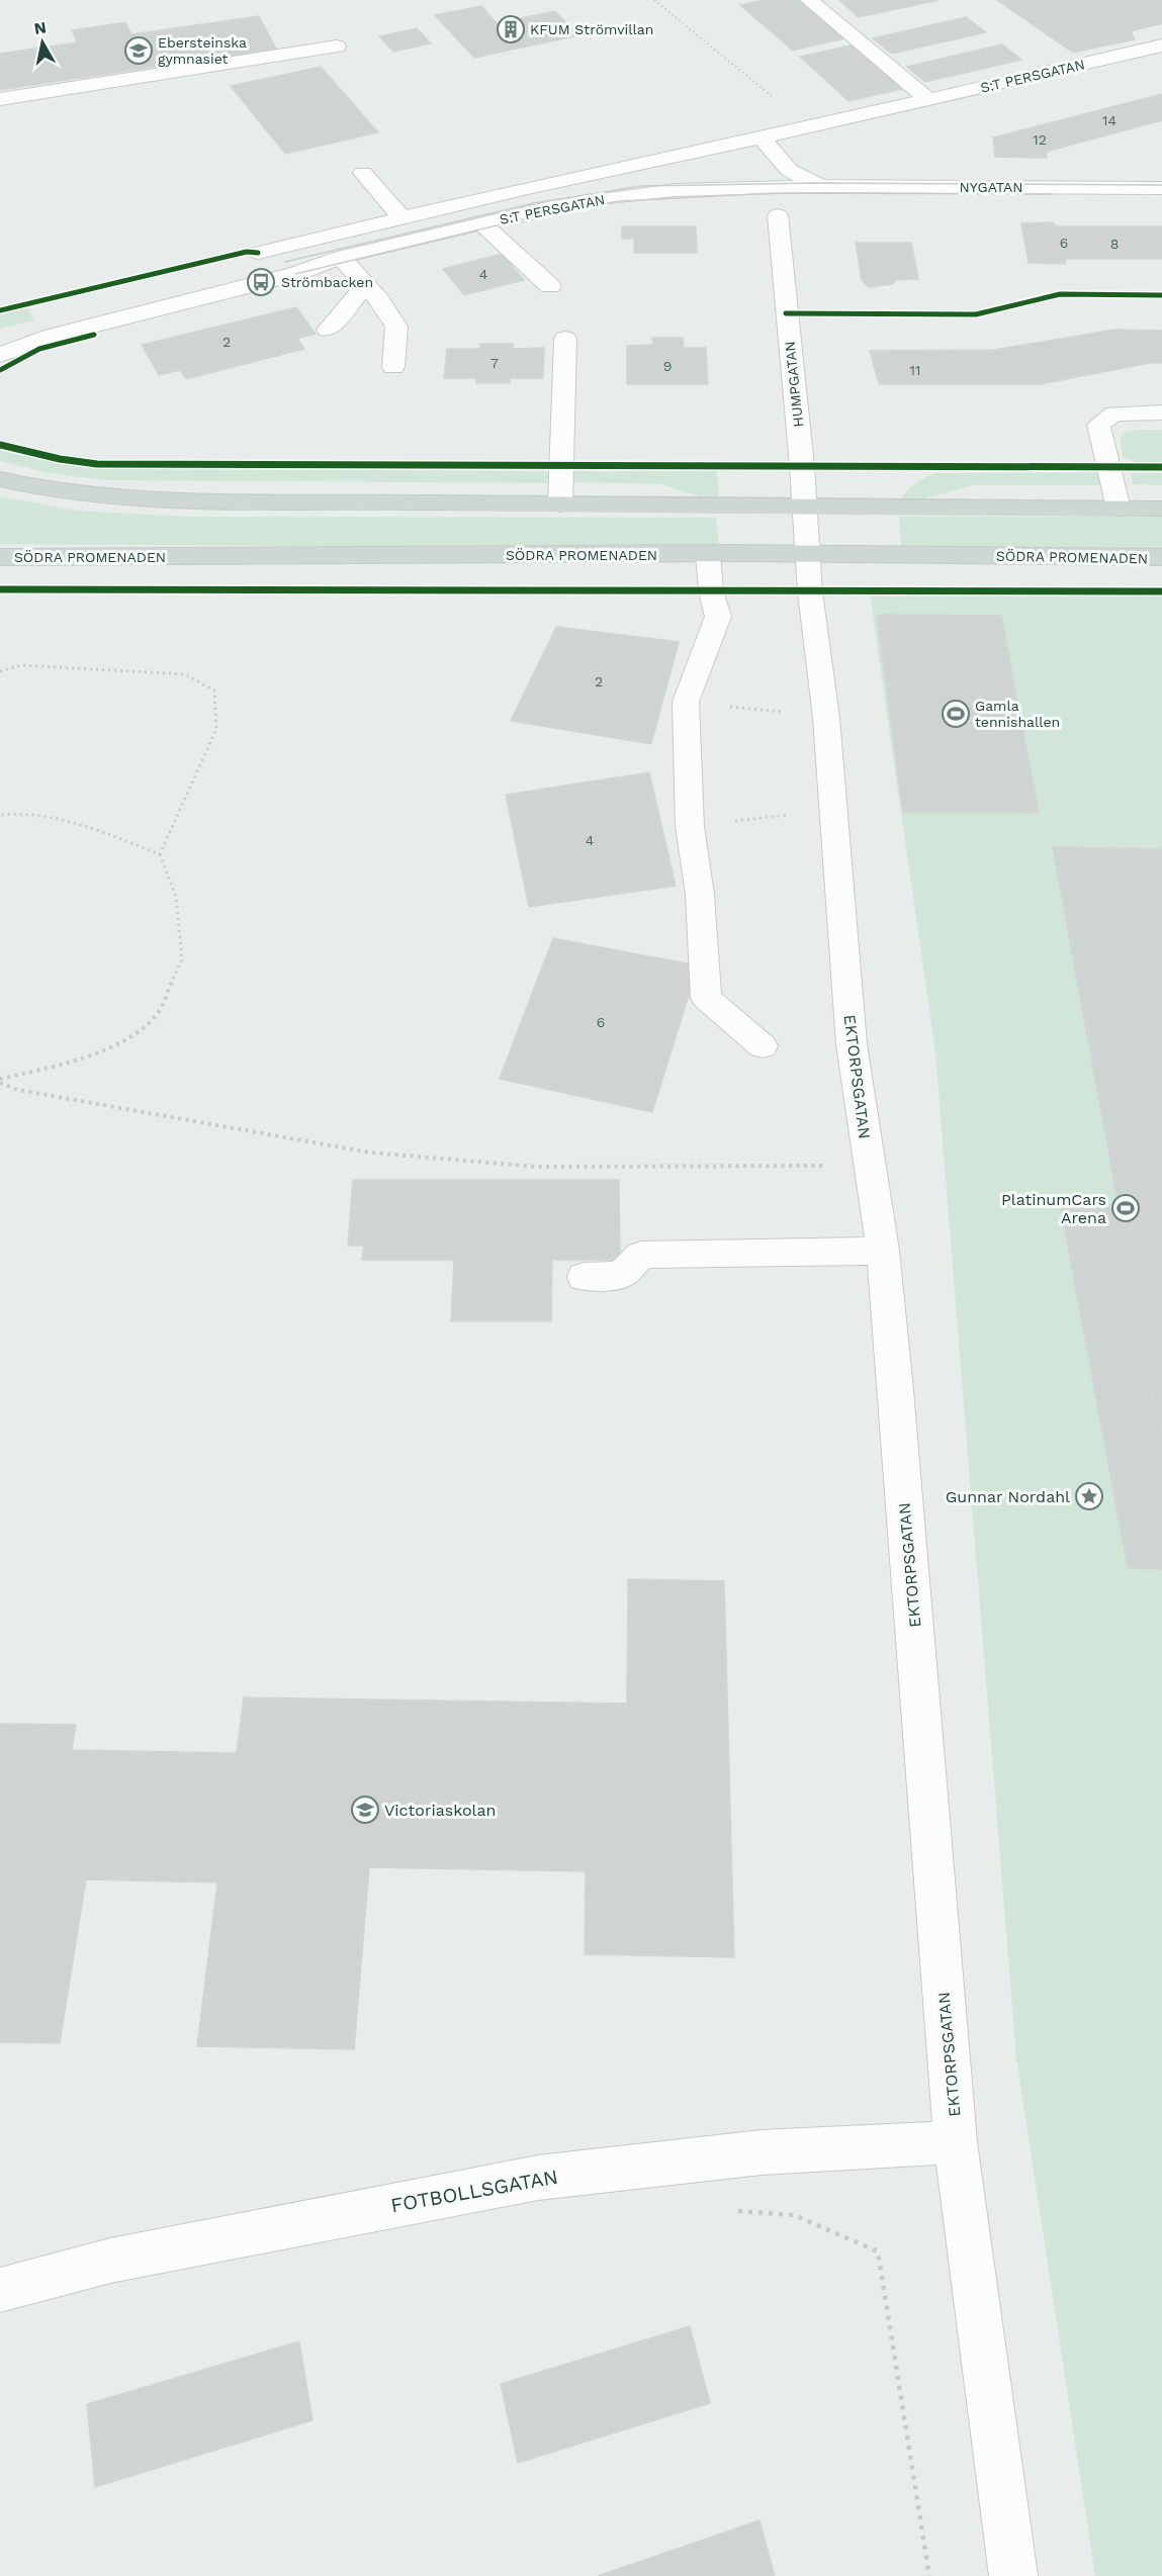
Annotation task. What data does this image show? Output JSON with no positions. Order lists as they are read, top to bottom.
{
  "streets": {
    "main road": ["SÖDRA PROMENADEN"],
    "street": [
      "S:T PERSGATAN",
      "NYGATAN",
      "HUMPGATAN",
      "EKTORPSGATAN",
      "FOTBOLLSGATAN"
    ]
  },
  "crossings": [
    ["S:T PERSGATAN", "NYGATAN"],
    ["HUMPGATAN", "SÖDRA PROMENADEN"],
    ["HUMPGATAN", "EKTORPSGATAN"],
    ["SÖDRA PROMENADEN", "EKTORPSGATAN"],
    ["EKTORPSGATAN", "FOTBOLLSGATAN"]
  ],
  "places": {
    "building": ["KFUM Strömvillan"],
    "school or university": ["Ebersteinska gymnasiet", "Victoriaskolan"],
    "bus stop": ["Strömbacken"],
    "sports": ["Gamla tennishallen", "PlatinumCars Arena"],
    "place": ["Gunnar Nordahl"]
  },
  "house_numbers": [
    "14",
    "12",
    "6",
    "8",
    "4",
    "2",
    "7",
    "9",
    "11",
    "2",
    "4",
    "6"
  ],
  "north": "top"
}
